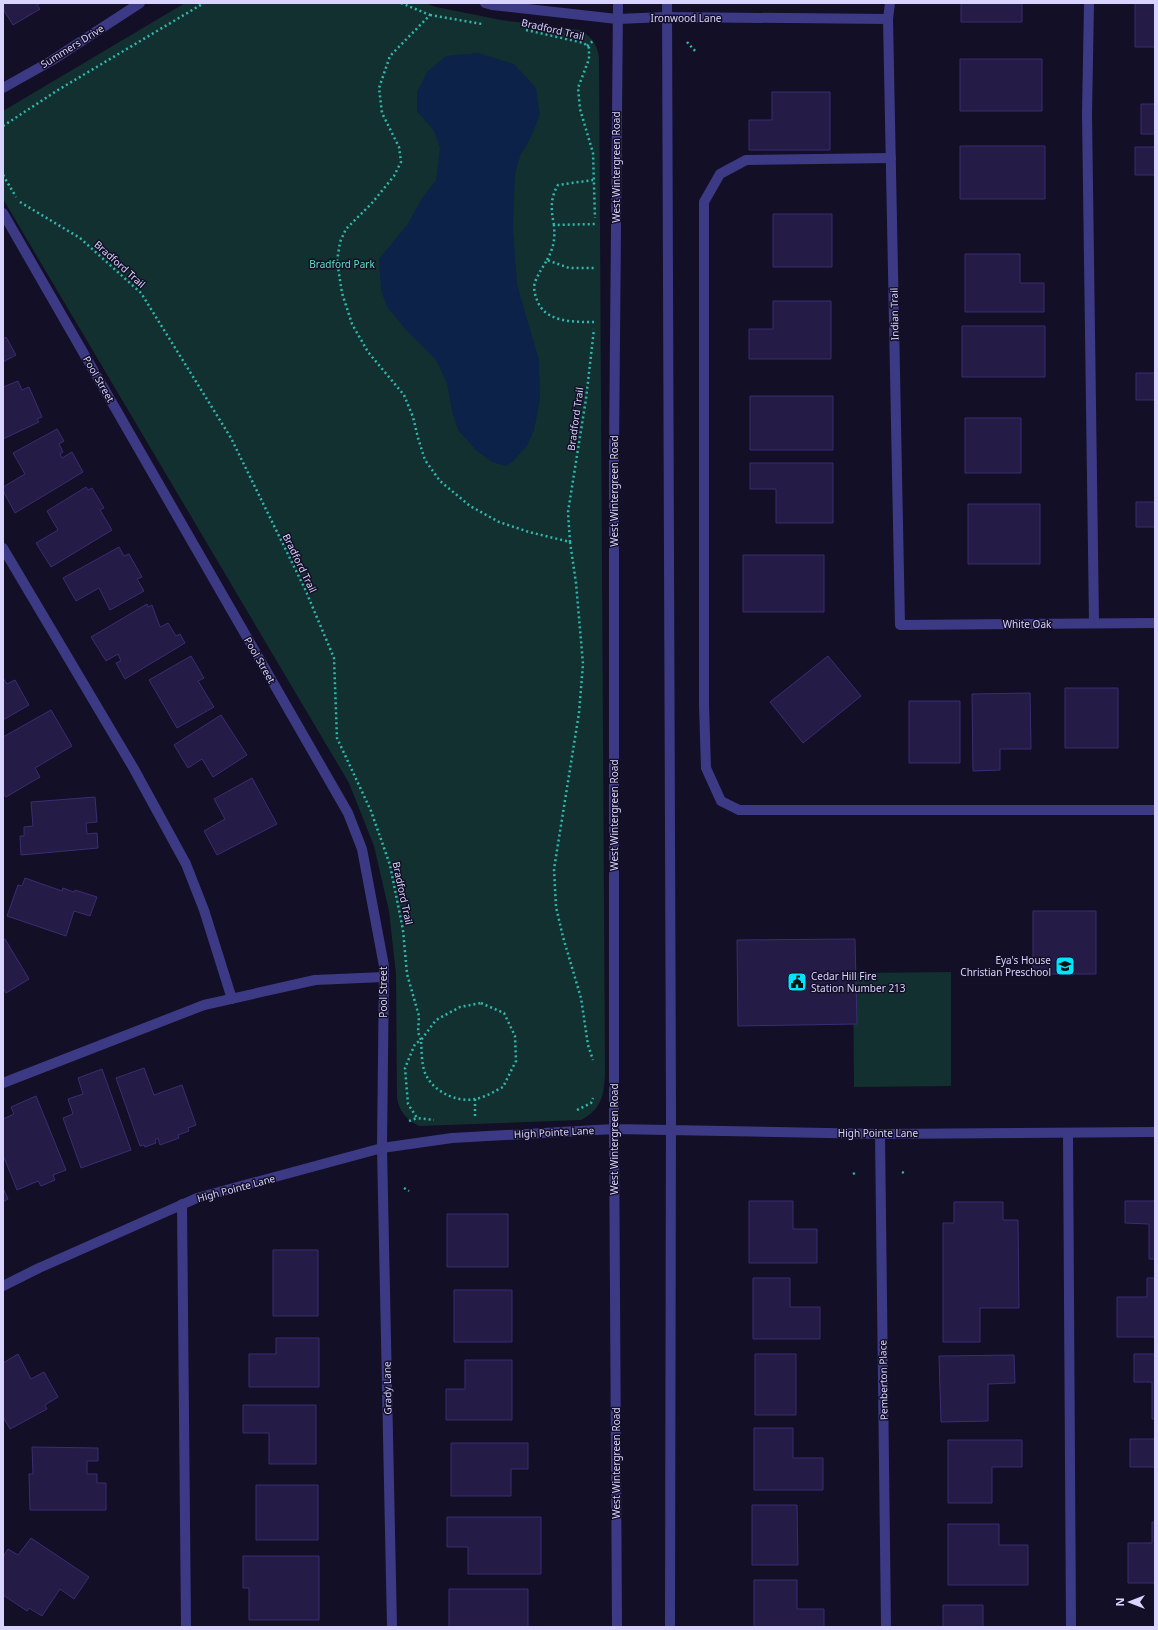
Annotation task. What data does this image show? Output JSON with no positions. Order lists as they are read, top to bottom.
{
  "streets": {
    "street": [
      "Ironwood Lane",
      "Summers Drive",
      "West Wintergreen Road",
      "Indian Trail",
      "Pool Street",
      "White Oak",
      "High Pointe Lane",
      "Pemberton Place",
      "Grady Lane"
    ],
    "path": ["Bradford Trail"]
  },
  "crossings": [
    ["Ironwood Lane", "West Wintergreen Road"],
    ["Ironwood Lane", "Indian Trail"],
    ["West Wintergreen Road", "High Pointe Lane"],
    ["Indian Trail", "White Oak"],
    ["Pool Street", "High Pointe Lane"],
    ["Pool Street", "Grady Lane"],
    ["High Pointe Lane", "Pemberton Place"],
    ["High Pointe Lane", "Grady Lane"]
  ],
  "parks": ["Bradford Park"],
  "places": {
    "school or university": ["Eya's House Christian Preschool"],
    "public building": ["Cedar Hill Fire Station Number 213"]
  },
  "north": "left"
}
